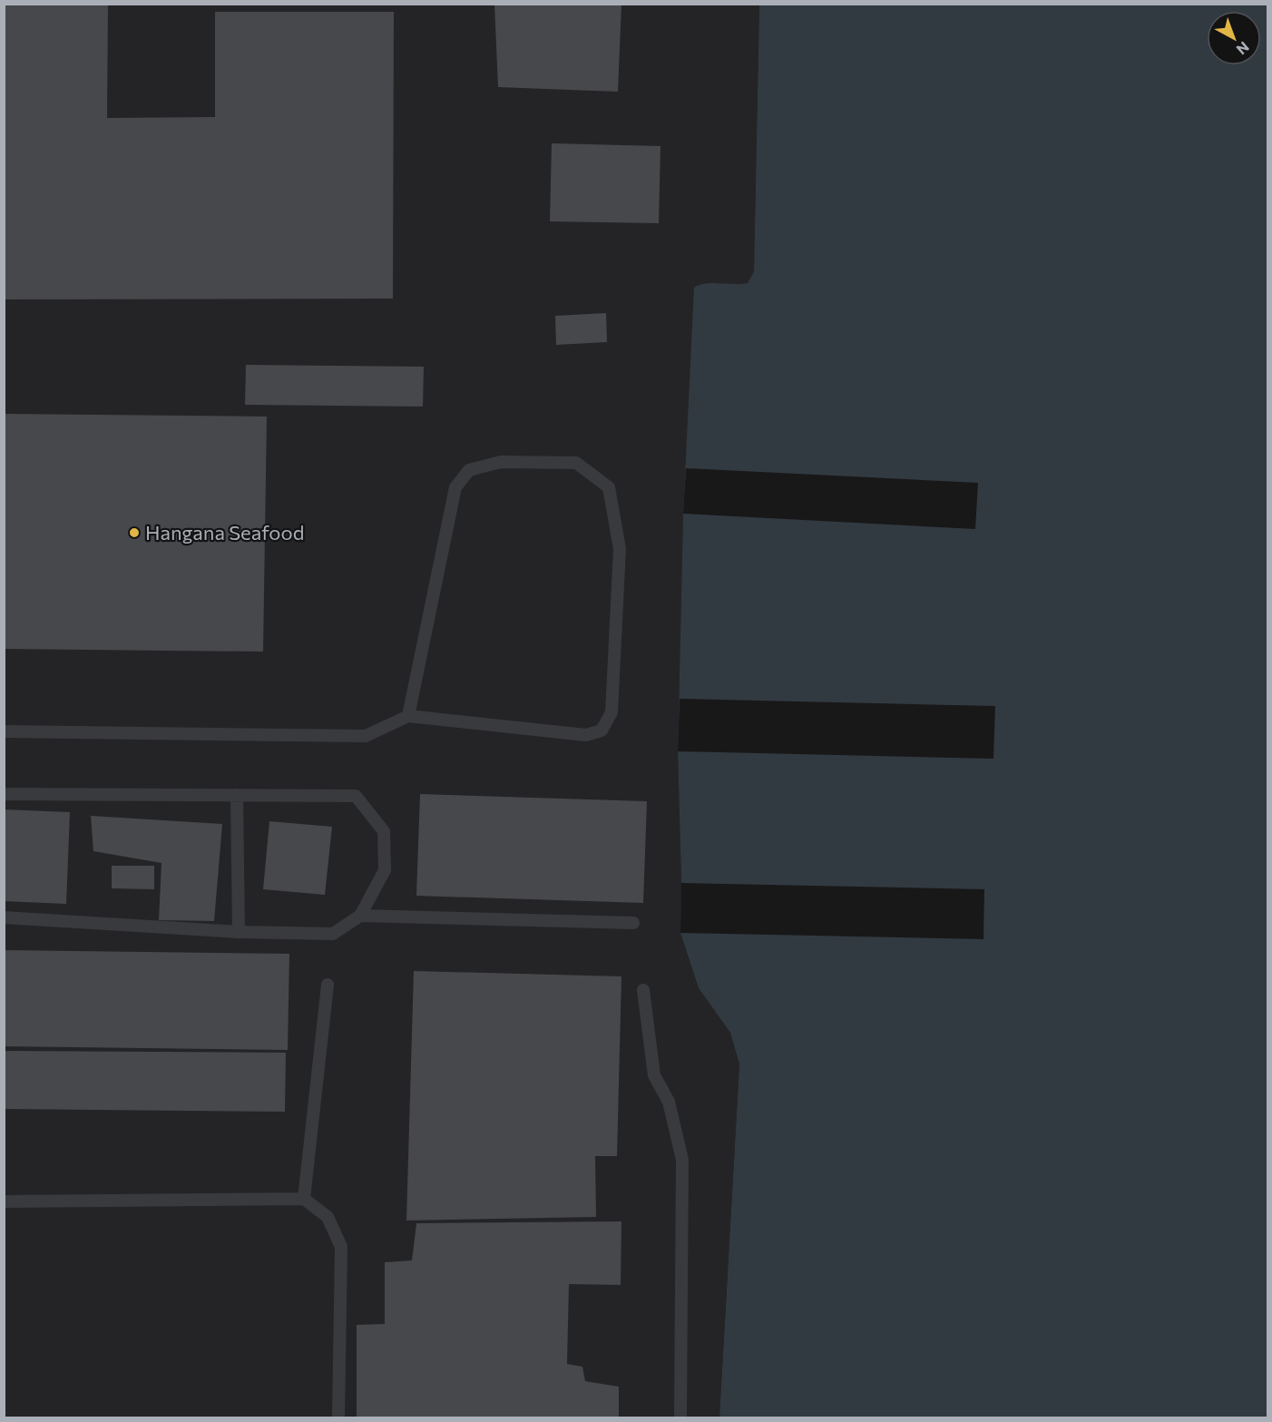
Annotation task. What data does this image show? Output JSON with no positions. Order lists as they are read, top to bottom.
{
  "places": ["Hangana Seafood"],
  "north": "bottom right"
}
